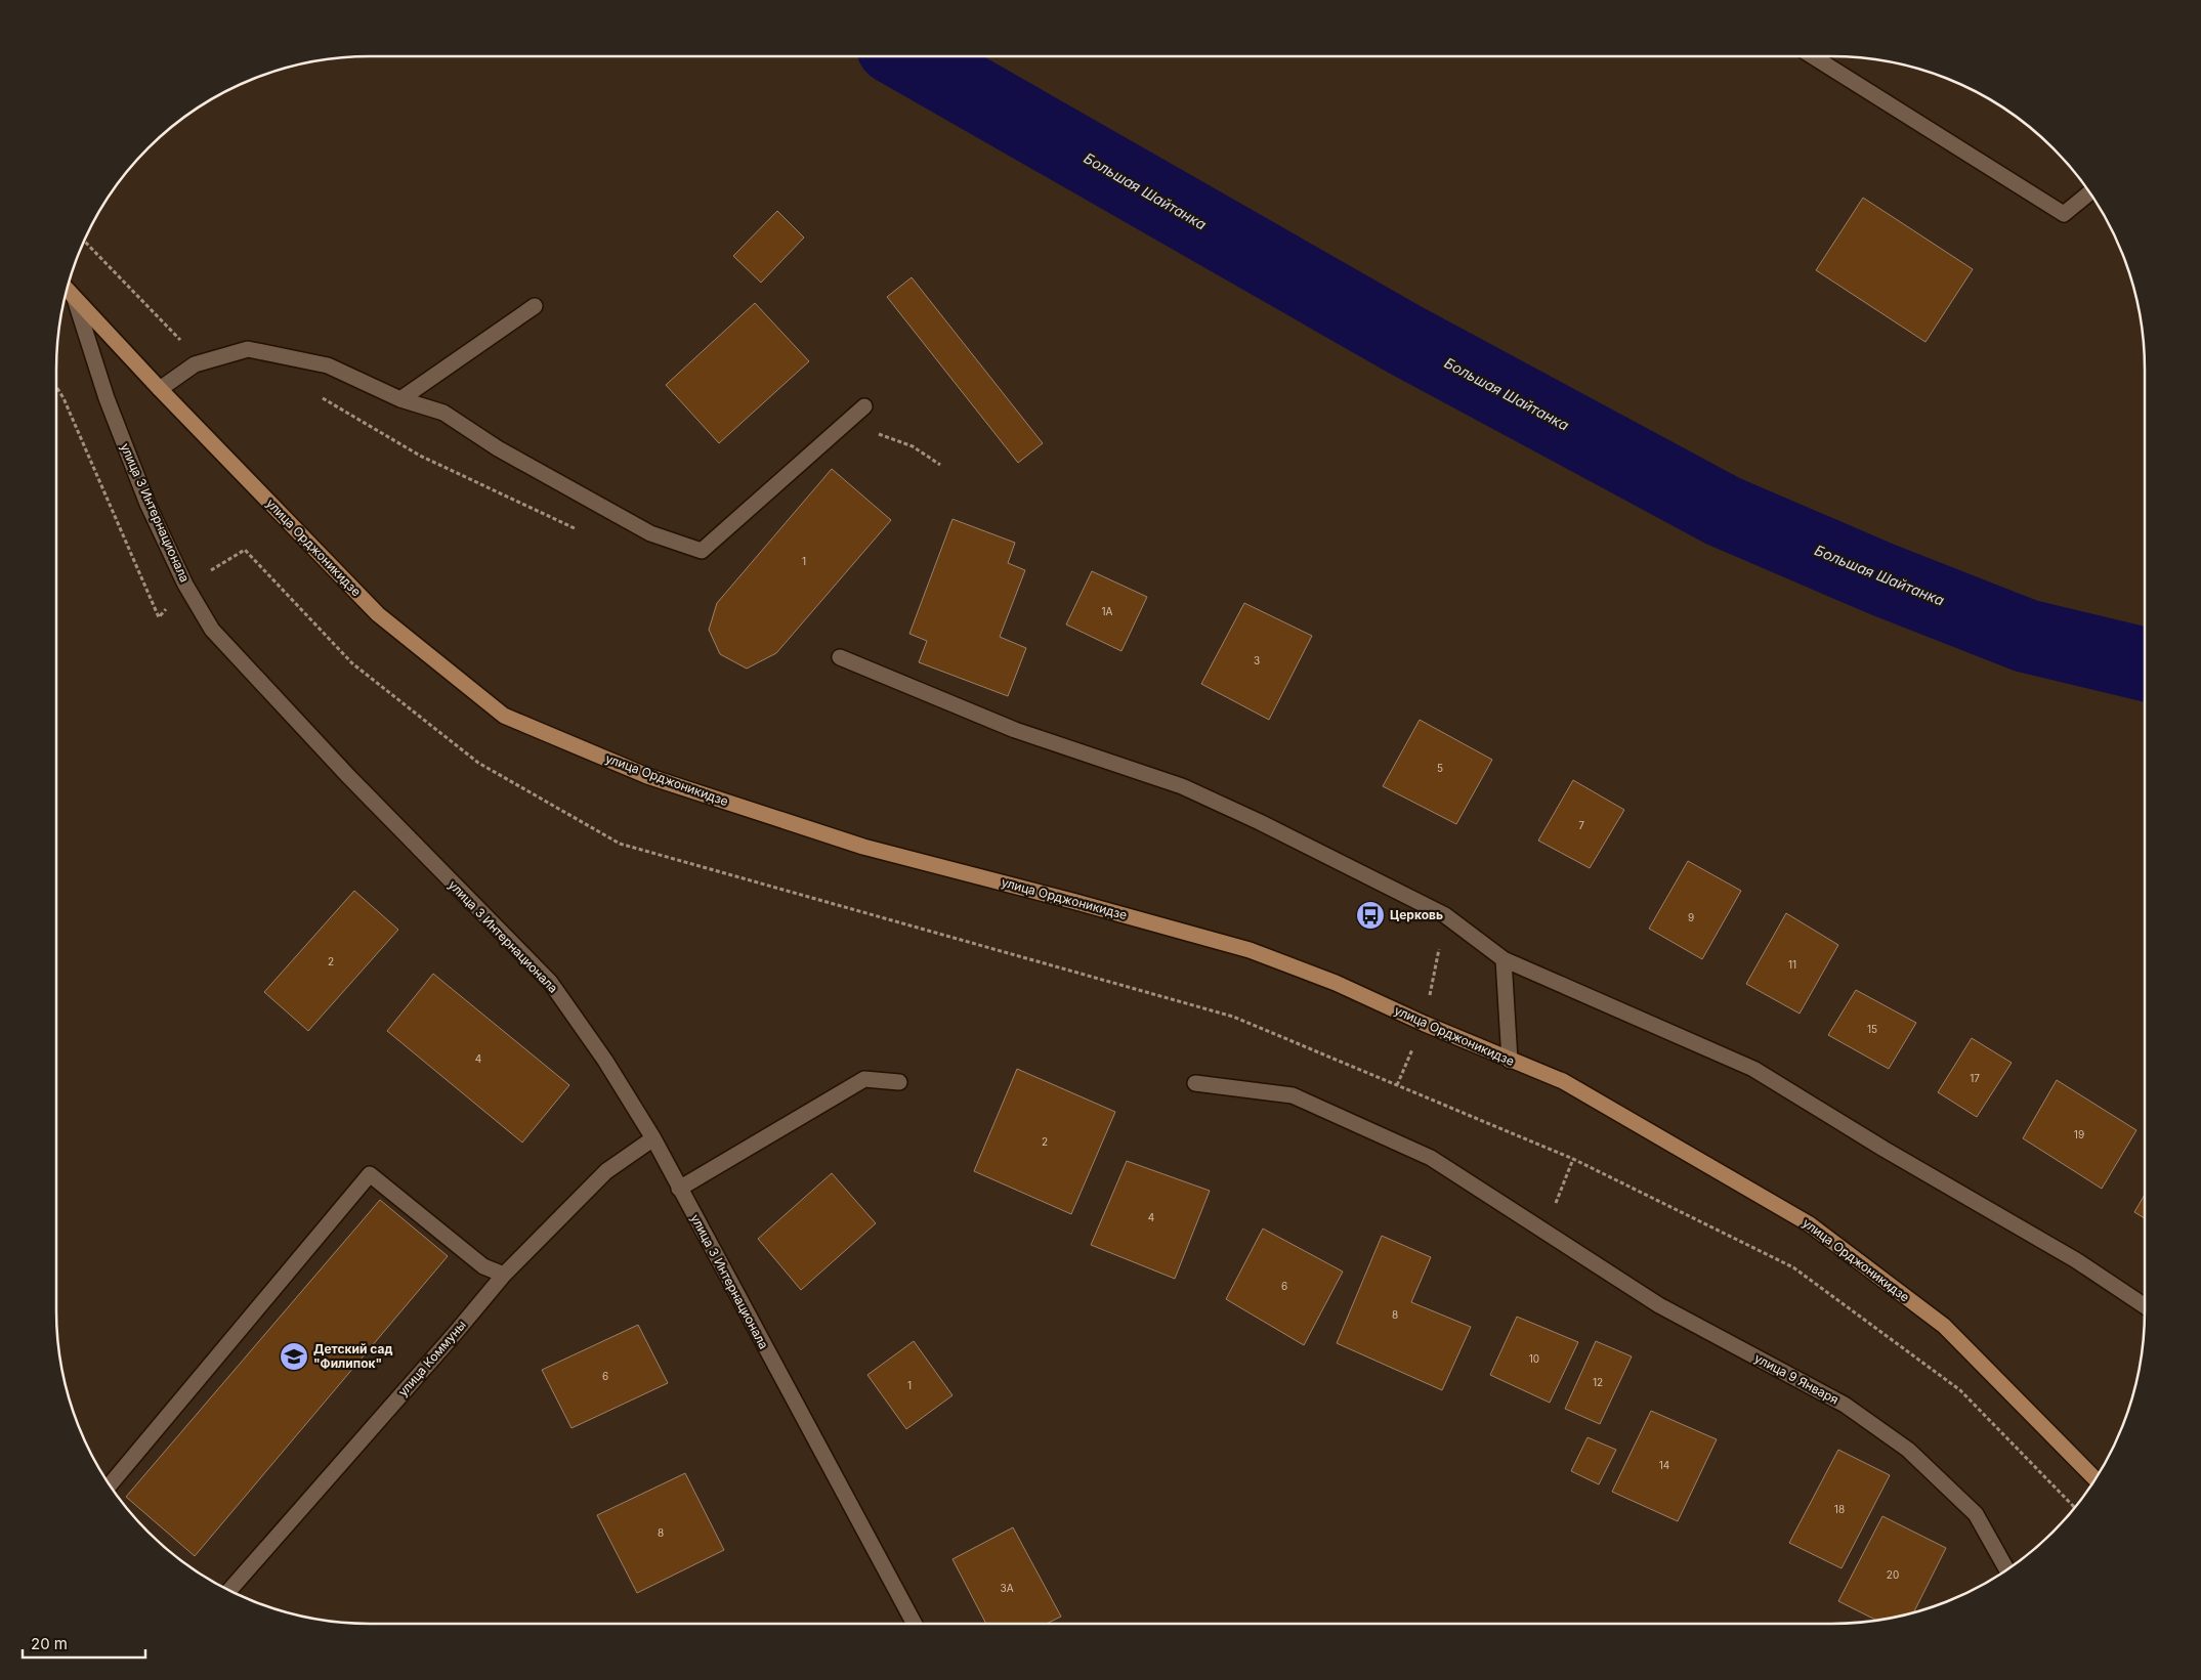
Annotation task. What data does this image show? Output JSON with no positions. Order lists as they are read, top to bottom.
{
  "streets": {
    "main road": ["улица Орджоникидзе"],
    "street": ["улица 3 Интернационала", "улица Коммуны", "улица 9 Января"]
  },
  "crossings": [
    ["улица 3 Интернационала", "улица Орджоникидзе"],
    ["улица 3 Интернационала", "улица Коммуны"]
  ],
  "water": ["Большая Шайтанка"],
  "places": {
    "bus stop": ["Церковь"],
    "school or university": ["Детский сад \"Филипок\""]
  },
  "house_numbers": [
    "1",
    "1А",
    "3",
    "5",
    "7",
    "9",
    "2",
    "11",
    "15",
    "4",
    "17",
    "19",
    "2",
    "4",
    "6",
    "8",
    "10",
    "6",
    "12",
    "1",
    "14",
    "18",
    "8",
    "20",
    "3А"
  ],
  "scale_bar": "20 m"
}
